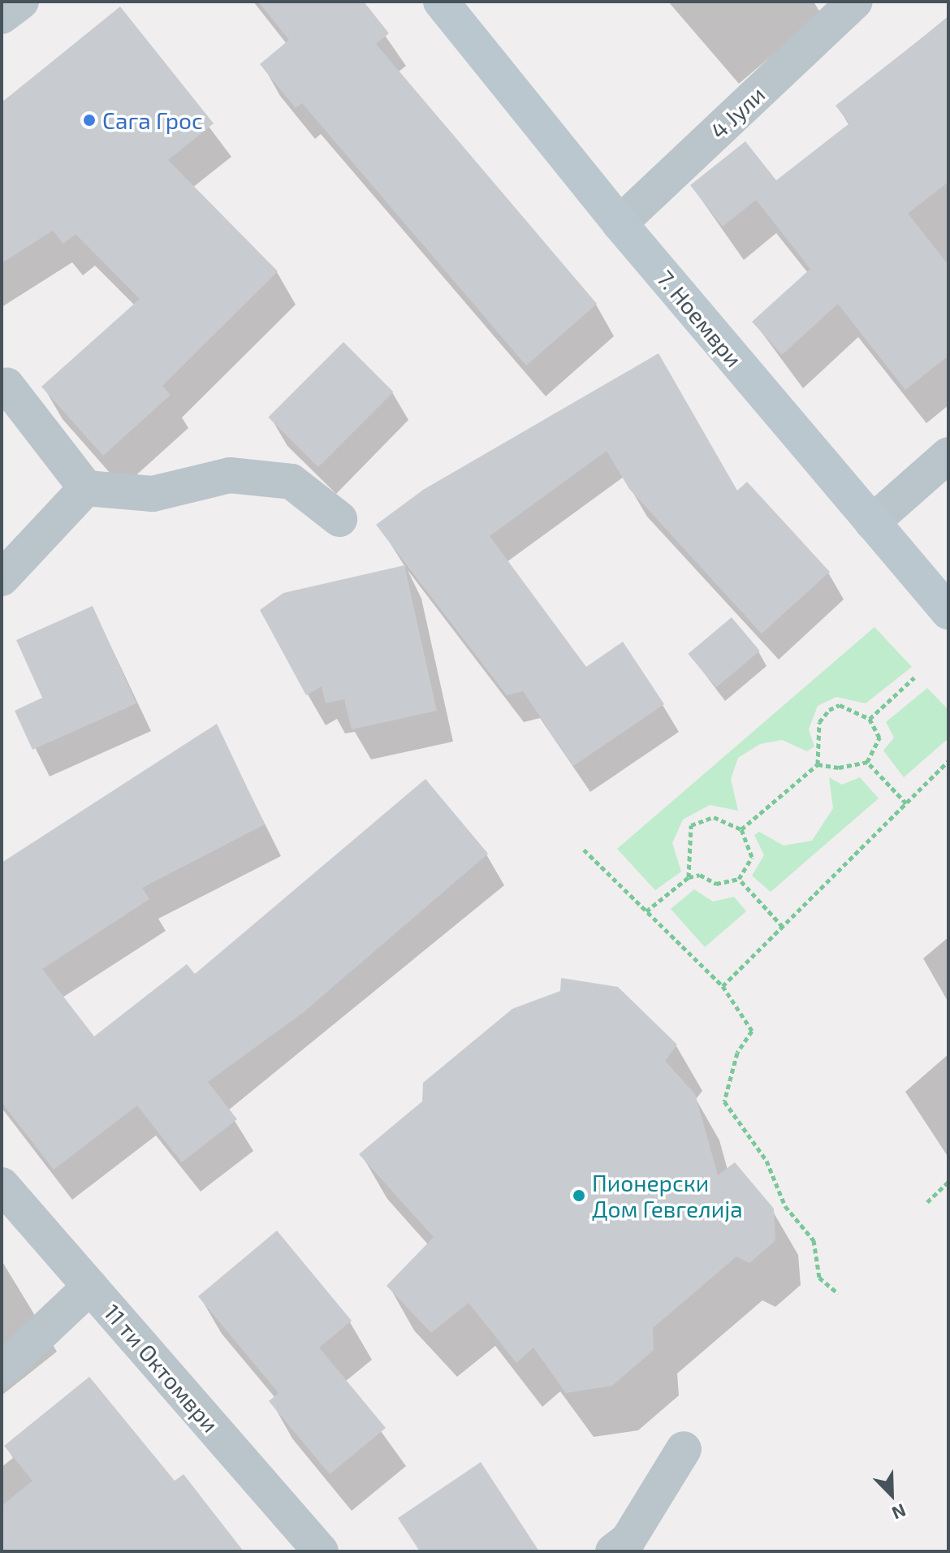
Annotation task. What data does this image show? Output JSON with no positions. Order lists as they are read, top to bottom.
{
  "streets": {
    "main road": ["7. Ноември"],
    "street": ["4 Јули", "11 ти Октомври"]
  },
  "crossings": [
    ["4 Јули", "7. Ноември"]
  ],
  "places": ["Сага Грос", "Пионерски Дом Гевгелија"],
  "north": "bottom right"
}
